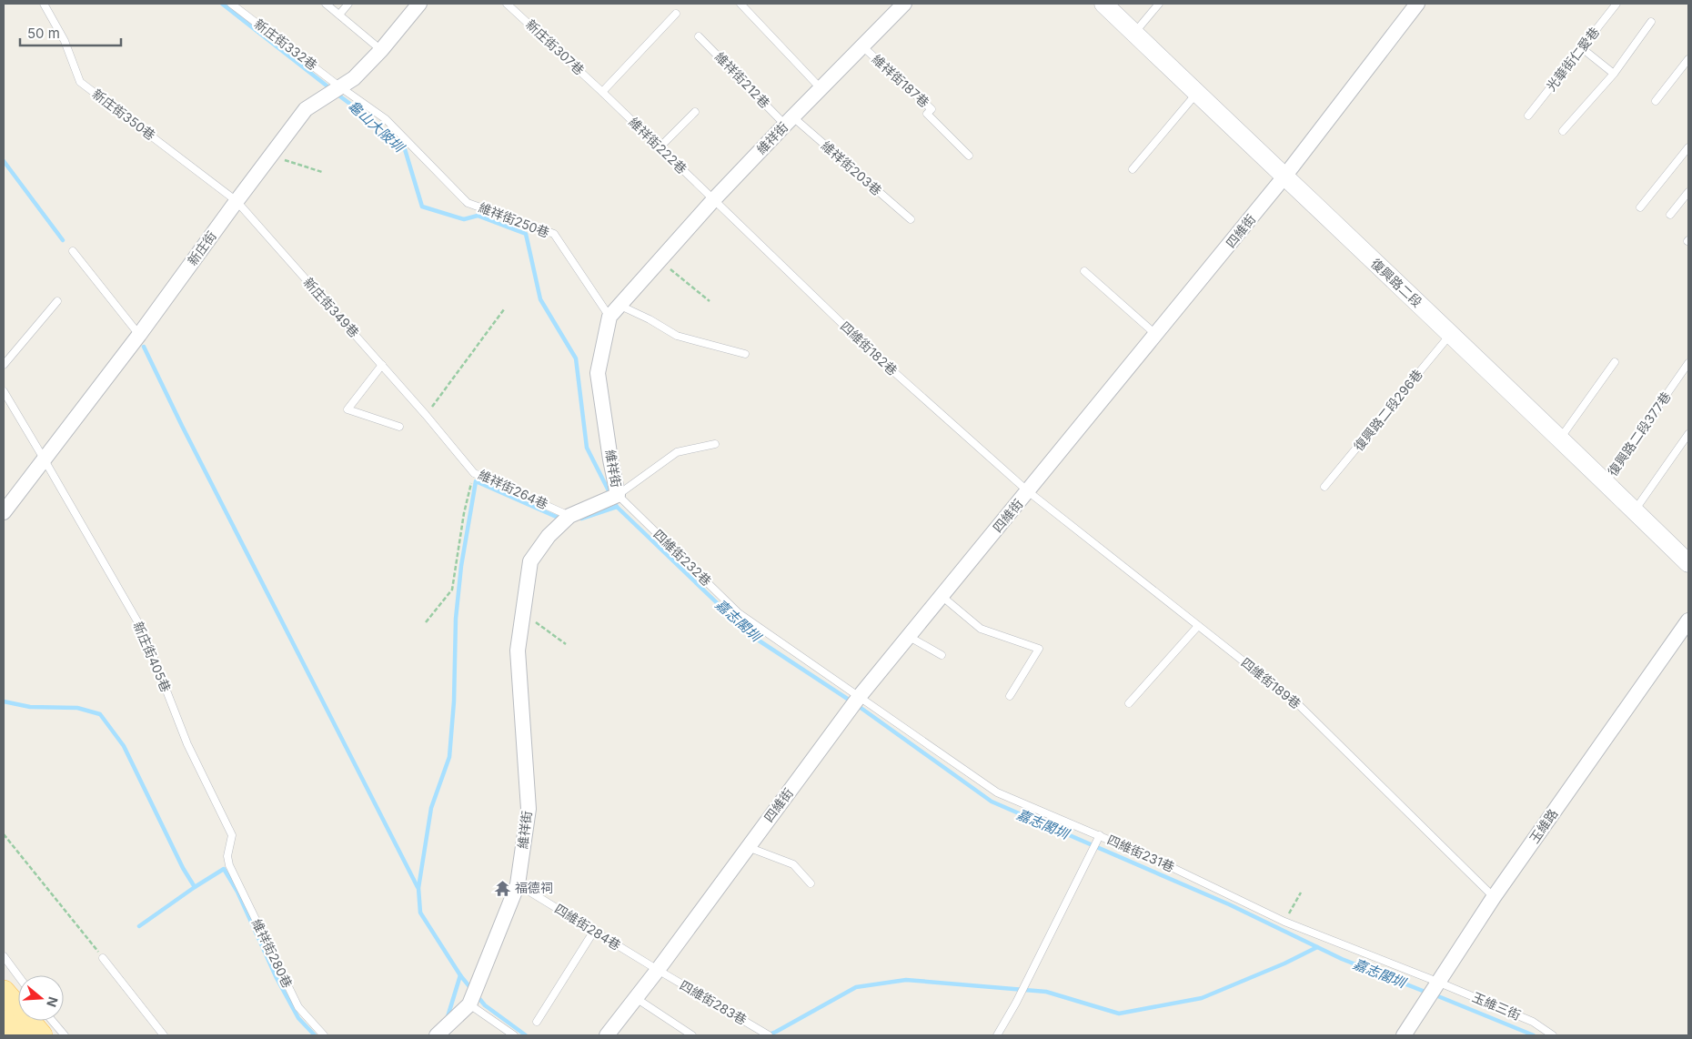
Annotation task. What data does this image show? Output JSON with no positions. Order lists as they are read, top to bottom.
{
  "streets": {
    "street": [
      "維祥街",
      "四維街",
      "新庄街",
      "復興路二段",
      "玉維路"
    ],
    "lane": [
      "新庄街332巷",
      "新庄街307巷",
      "光華街仁愛巷",
      "維祥街212巷",
      "維祥街187巷",
      "新庄街350巷",
      "維祥街222巷",
      "維祥街203巷",
      "維祥街250巷",
      "新庄街349巷",
      "四維街182巷",
      "復興路二段296巷",
      "復興路二段377巷",
      "維祥街264巷",
      "四維街232巷",
      "新庄街405巷",
      "四維街189巷",
      "四維街231巷",
      "四維街284巷",
      "維祥街280巷",
      "四維街283巷",
      "玉維三街"
    ]
  },
  "crossings": [
    ["新庄街332巷", "維祥街250巷"],
    ["新庄街332巷", "新庄街"],
    ["新庄街307巷", "維祥街222巷"],
    ["維祥街212巷", "維祥街"],
    ["維祥街212巷", "維祥街203巷"],
    ["維祥街187巷", "維祥街"],
    ["新庄街350巷", "新庄街"],
    ["新庄街350巷", "新庄街349巷"],
    ["維祥街", "維祥街222巷"],
    ["維祥街", "維祥街203巷"],
    ["維祥街", "維祥街250巷"],
    ["維祥街", "四維街182巷"],
    ["維祥街", "維祥街264巷"],
    ["維祥街", "四維街232巷"],
    ["維祥街", "四維街284巷"],
    ["維祥街222巷", "四維街182巷"],
    ["維祥街250巷", "新庄街"],
    ["四維街", "復興路二段"],
    ["四維街", "四維街182巷"],
    ["四維街", "四維街232巷"],
    ["四維街", "四維街189巷"],
    ["四維街", "四維街231巷"],
    ["四維街", "四維街284巷"],
    ["四維街", "四維街283巷"],
    ["新庄街", "新庄街349巷"],
    ["新庄街", "新庄街405巷"],
    ["復興路二段", "復興路二段296巷"],
    ["復興路二段", "復興路二段377巷"],
    ["新庄街349巷", "維祥街264巷"],
    ["四維街182巷", "四維街189巷"],
    ["四維街232巷", "四維街231巷"],
    ["新庄街405巷", "維祥街280巷"],
    ["四維街189巷", "玉維路"],
    ["玉維路", "四維街231巷"],
    ["玉維路", "玉維三街"],
    ["四維街231巷", "玉維三街"],
    ["四維街284巷", "四維街283巷"]
  ],
  "water": ["龜山大陂圳", "嘉志閣圳"],
  "places": {
    "temple": ["福德祠"]
  },
  "scale_bar": "50 m",
  "north": "right"
}
